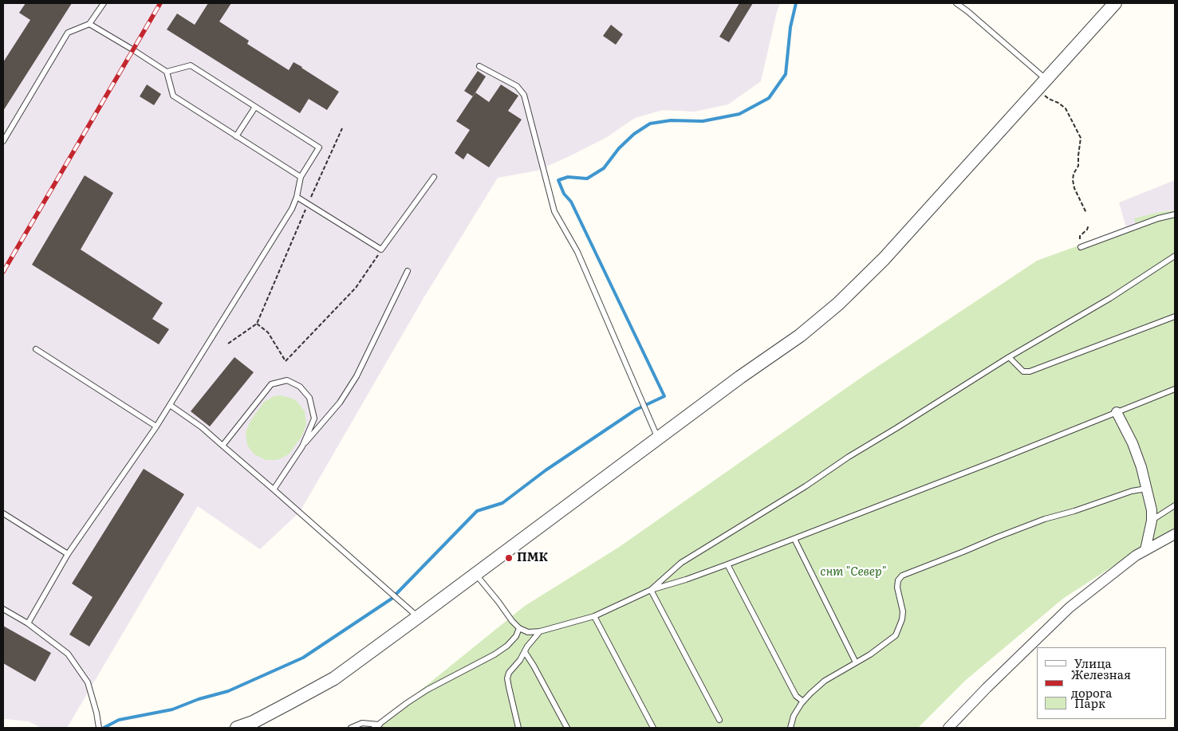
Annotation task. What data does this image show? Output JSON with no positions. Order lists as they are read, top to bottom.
{
  "parks": ["снт \"Север\""],
  "places": ["ПМК"],
  "legend": ["Улица", "Железная дорога", "Парк"]
}
